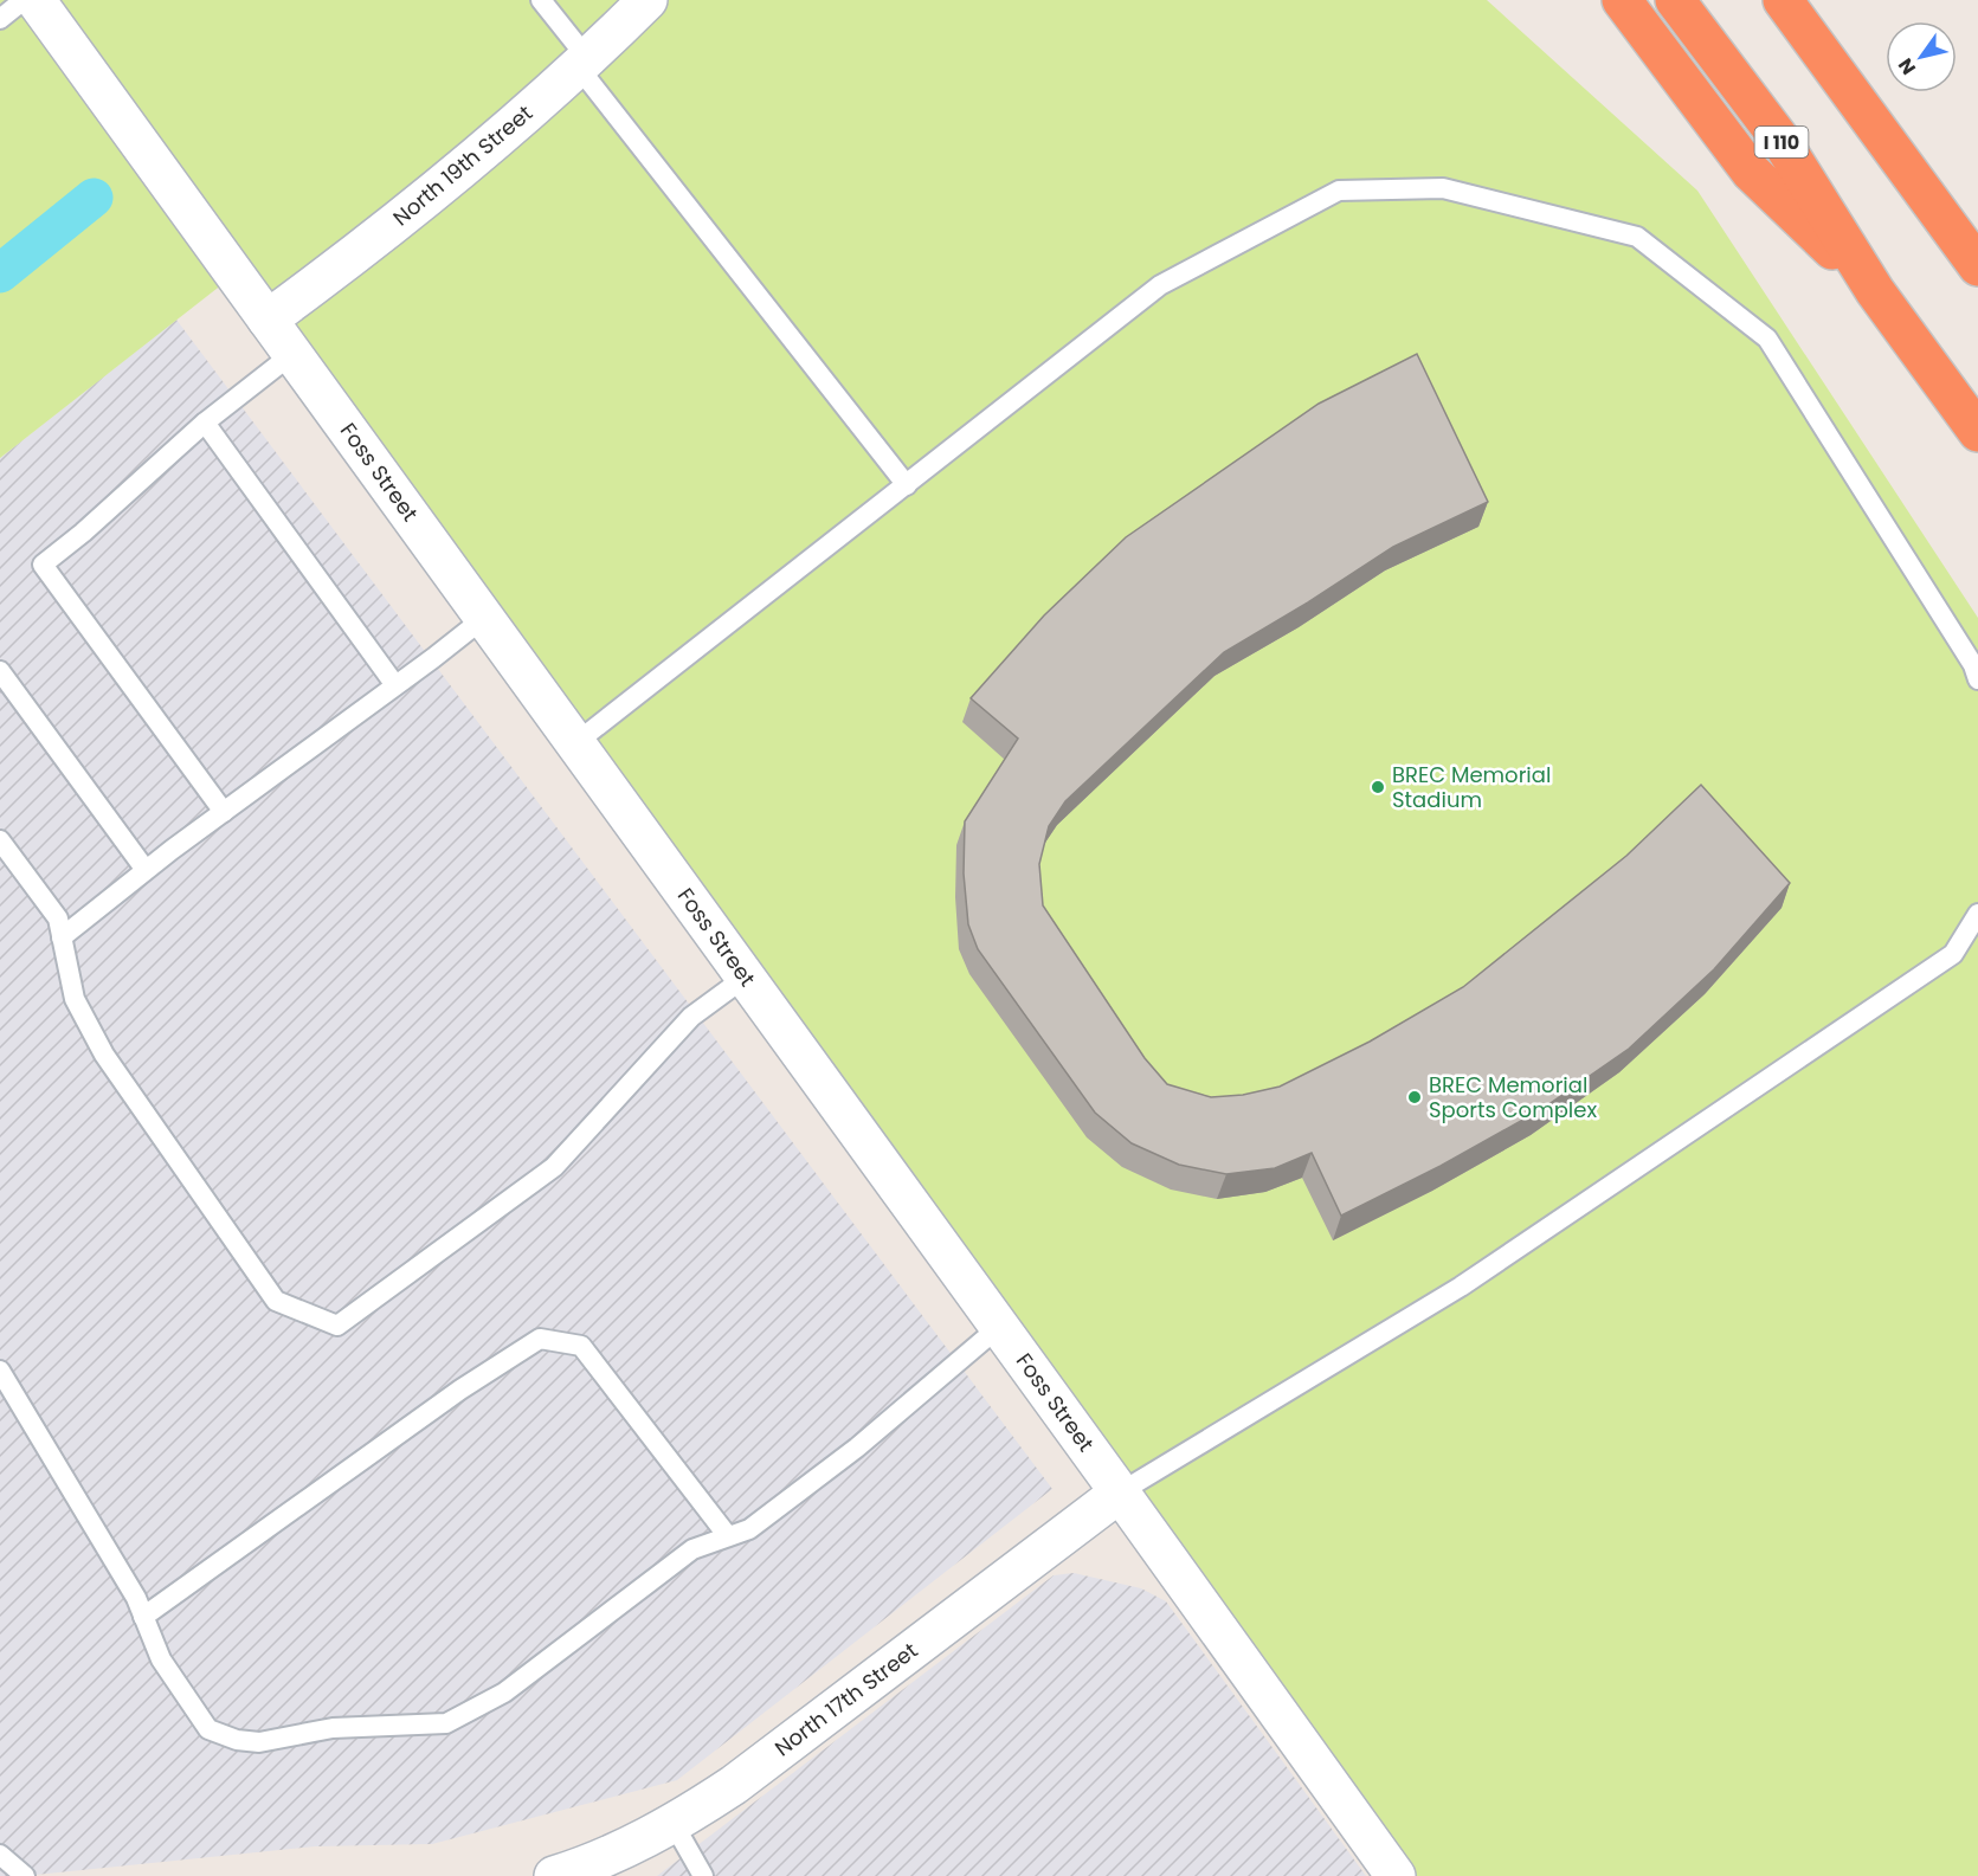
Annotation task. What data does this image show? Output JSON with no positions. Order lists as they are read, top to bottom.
{
  "streets": {
    "highway": ["I 110"],
    "street": ["North 19th Street", "Foss Street", "North 17th Street"]
  },
  "crossings": [
    ["North 19th Street", "Foss Street"],
    ["Foss Street", "North 17th Street"]
  ],
  "places": ["BREC Memorial Stadium", "BREC Memorial Sports Complex"],
  "north": "bottom left"
}
